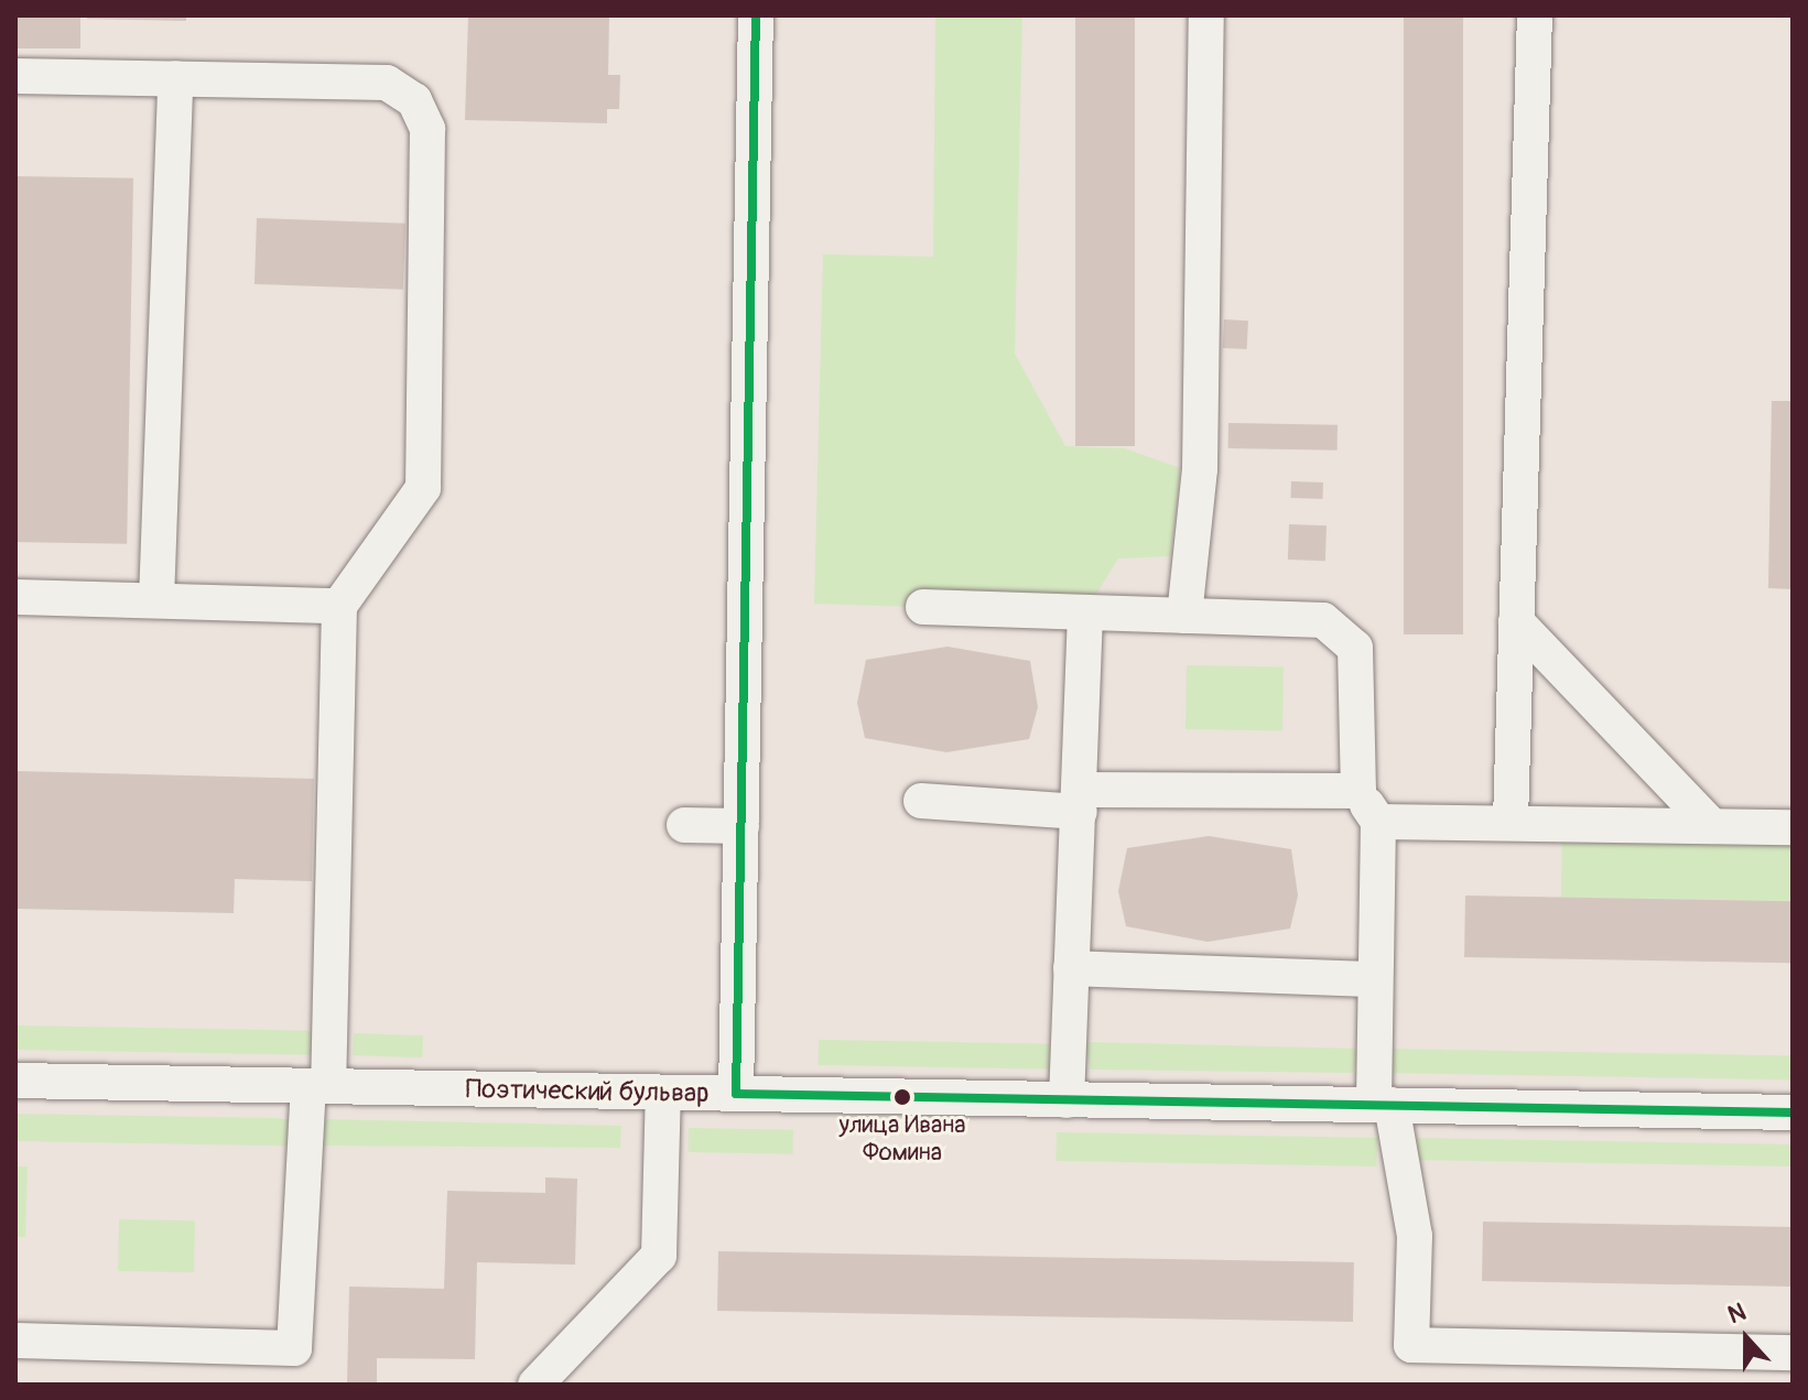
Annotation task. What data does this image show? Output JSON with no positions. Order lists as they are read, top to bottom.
{
  "streets": {
    "street": ["Поэтический бульвар"]
  },
  "places": ["улица Ивана Фомина"],
  "north": "top"
}
